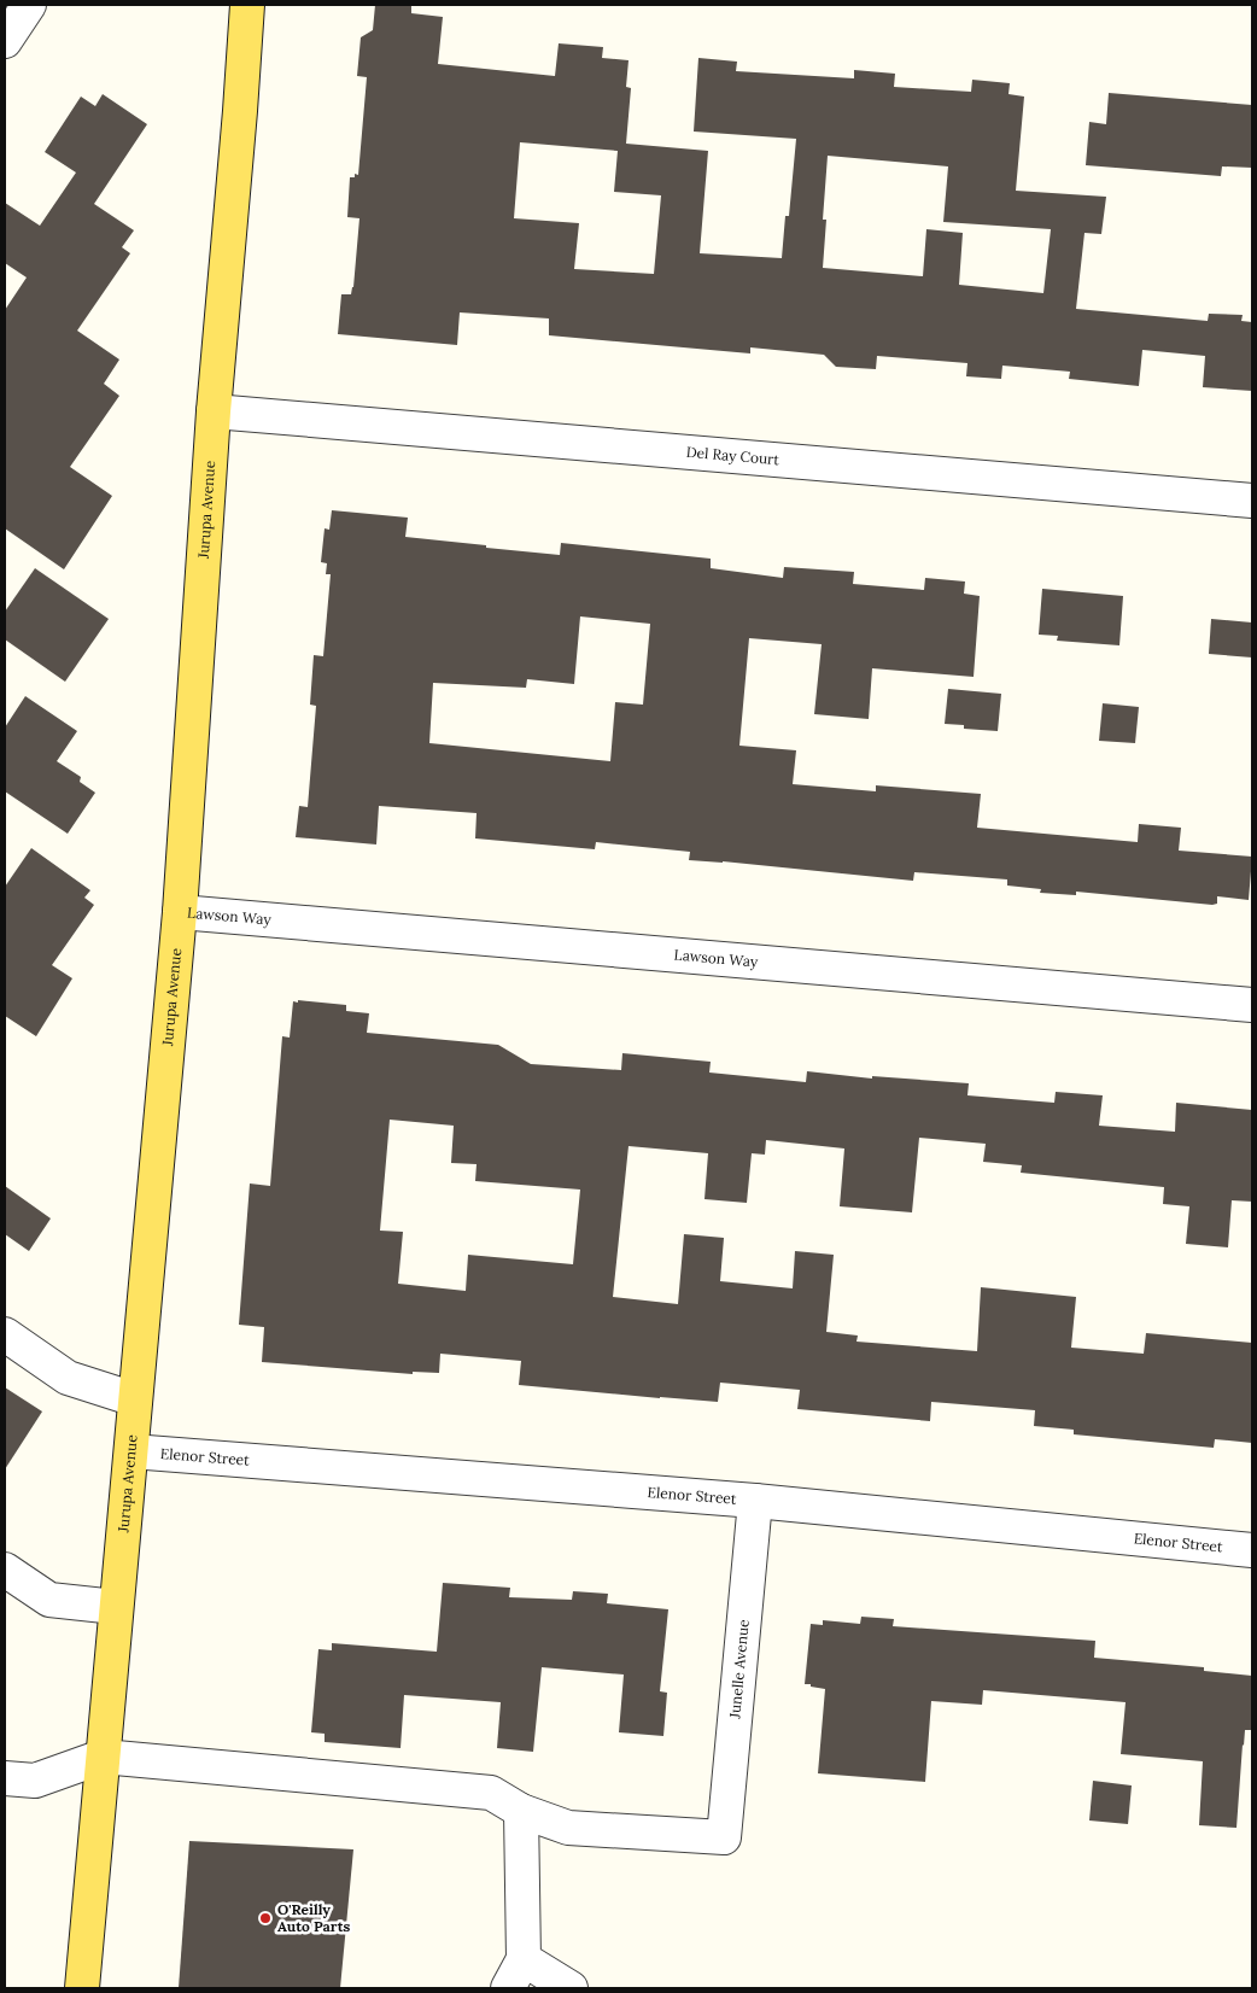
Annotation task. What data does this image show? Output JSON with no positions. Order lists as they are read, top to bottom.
{
  "streets": {
    "main road": ["Jurupa Avenue"],
    "street": [
      "Del Ray Court",
      "Lawson Way",
      "Elenor Street",
      "Junelle Avenue"
    ]
  },
  "crossings": [
    ["Del Ray Court", "Jurupa Avenue"],
    ["Jurupa Avenue", "Lawson Way"],
    ["Jurupa Avenue", "Elenor Street"],
    ["Elenor Street", "Junelle Avenue"]
  ],
  "places": ["O'Reilly Auto Parts"]
}
